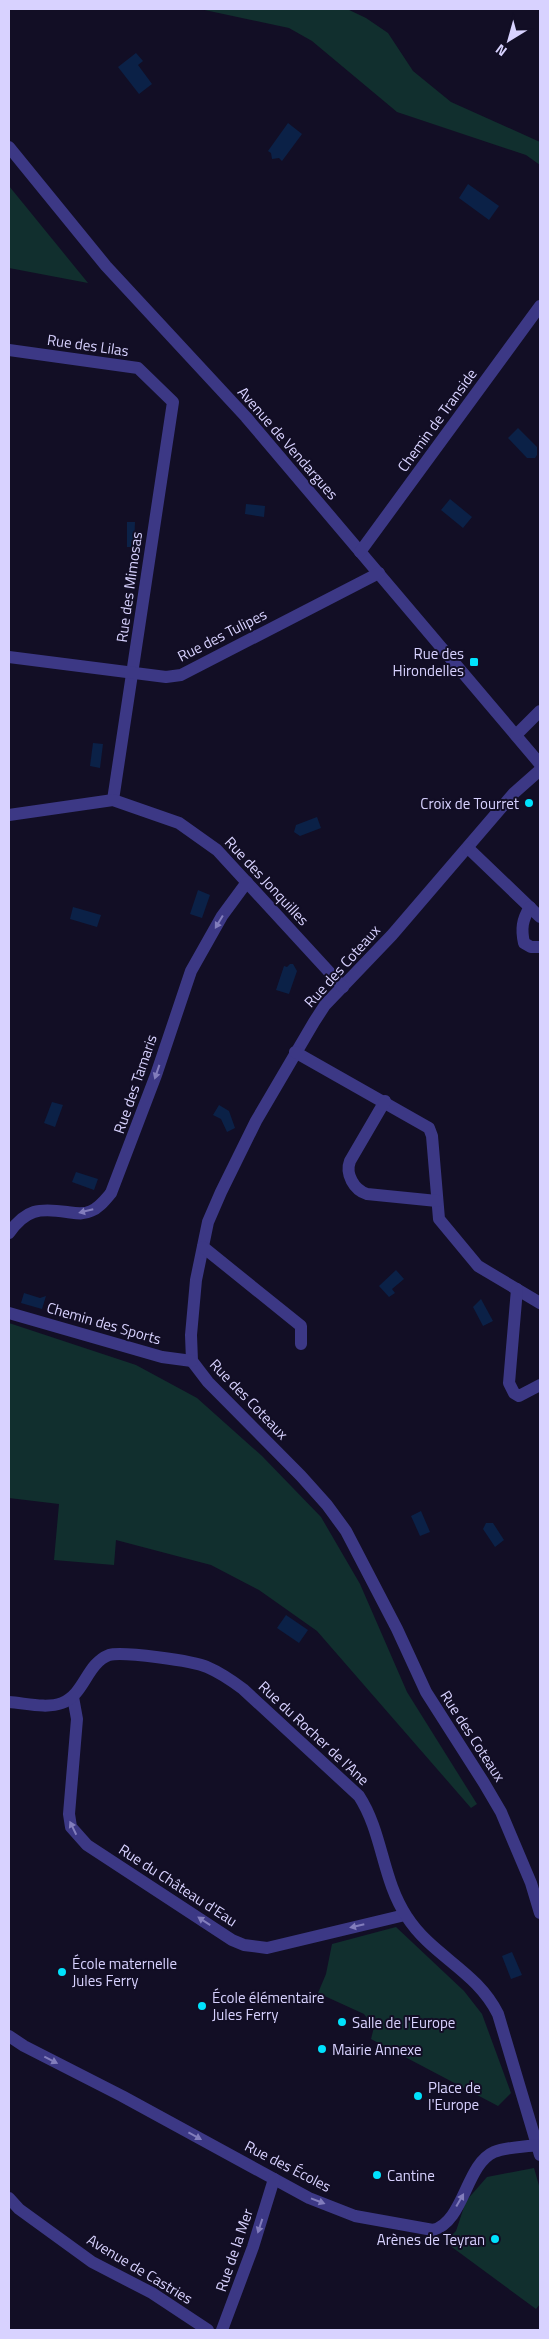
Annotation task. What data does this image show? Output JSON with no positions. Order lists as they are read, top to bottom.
{
  "streets": {
    "street": [
      "Rue des Lilas",
      "Chemin de Transide",
      "Avenue de Vendargues",
      "Rue des Mimosas",
      "Rue des Tulipes",
      "Rue des Jonquilles",
      "Rue des Coteaux",
      "Rue des Tamaris",
      "Chemin des Sports",
      "Rue du Rocher de l'Ane",
      "Rue du Château d'Eau",
      "Rue des Écoles",
      "Rue de la Mer",
      "Avenue de Castries"
    ]
  },
  "crossings": [
    ["Rue des Lilas", "Rue des Mimosas"],
    ["Chemin de Transide", "Avenue de Vendargues"],
    ["Avenue de Vendargues", "Rue des Tulipes"],
    ["Rue des Mimosas", "Rue des Tulipes"],
    ["Rue des Mimosas", "Rue des Jonquilles"],
    ["Rue des Jonquilles", "Rue des Coteaux"],
    ["Rue des Jonquilles", "Rue des Tamaris"],
    ["Rue des Coteaux", "Chemin des Sports"],
    ["Rue du Rocher de l'Ane", "Rue du Château d'Eau"],
    ["Rue du Rocher de l'Ane", "Rue des Écoles"],
    ["Rue des Écoles", "Rue de la Mer"]
  ],
  "one_way": ["Rue des Tamaris", "Rue des Écoles", "Rue de la Mer"],
  "places": {
    "transit": ["Rue des Hirondelles"],
    "other": [
      "Croix de Tourret",
      "École maternelle Jules Ferry",
      "École élémentaire Jules Ferry",
      "Salle de l'Europe",
      "Mairie Annexe",
      "Place de l'Europe",
      "Cantine",
      "Arènes de Teyran"
    ]
  },
  "north": "bottom left"
}
